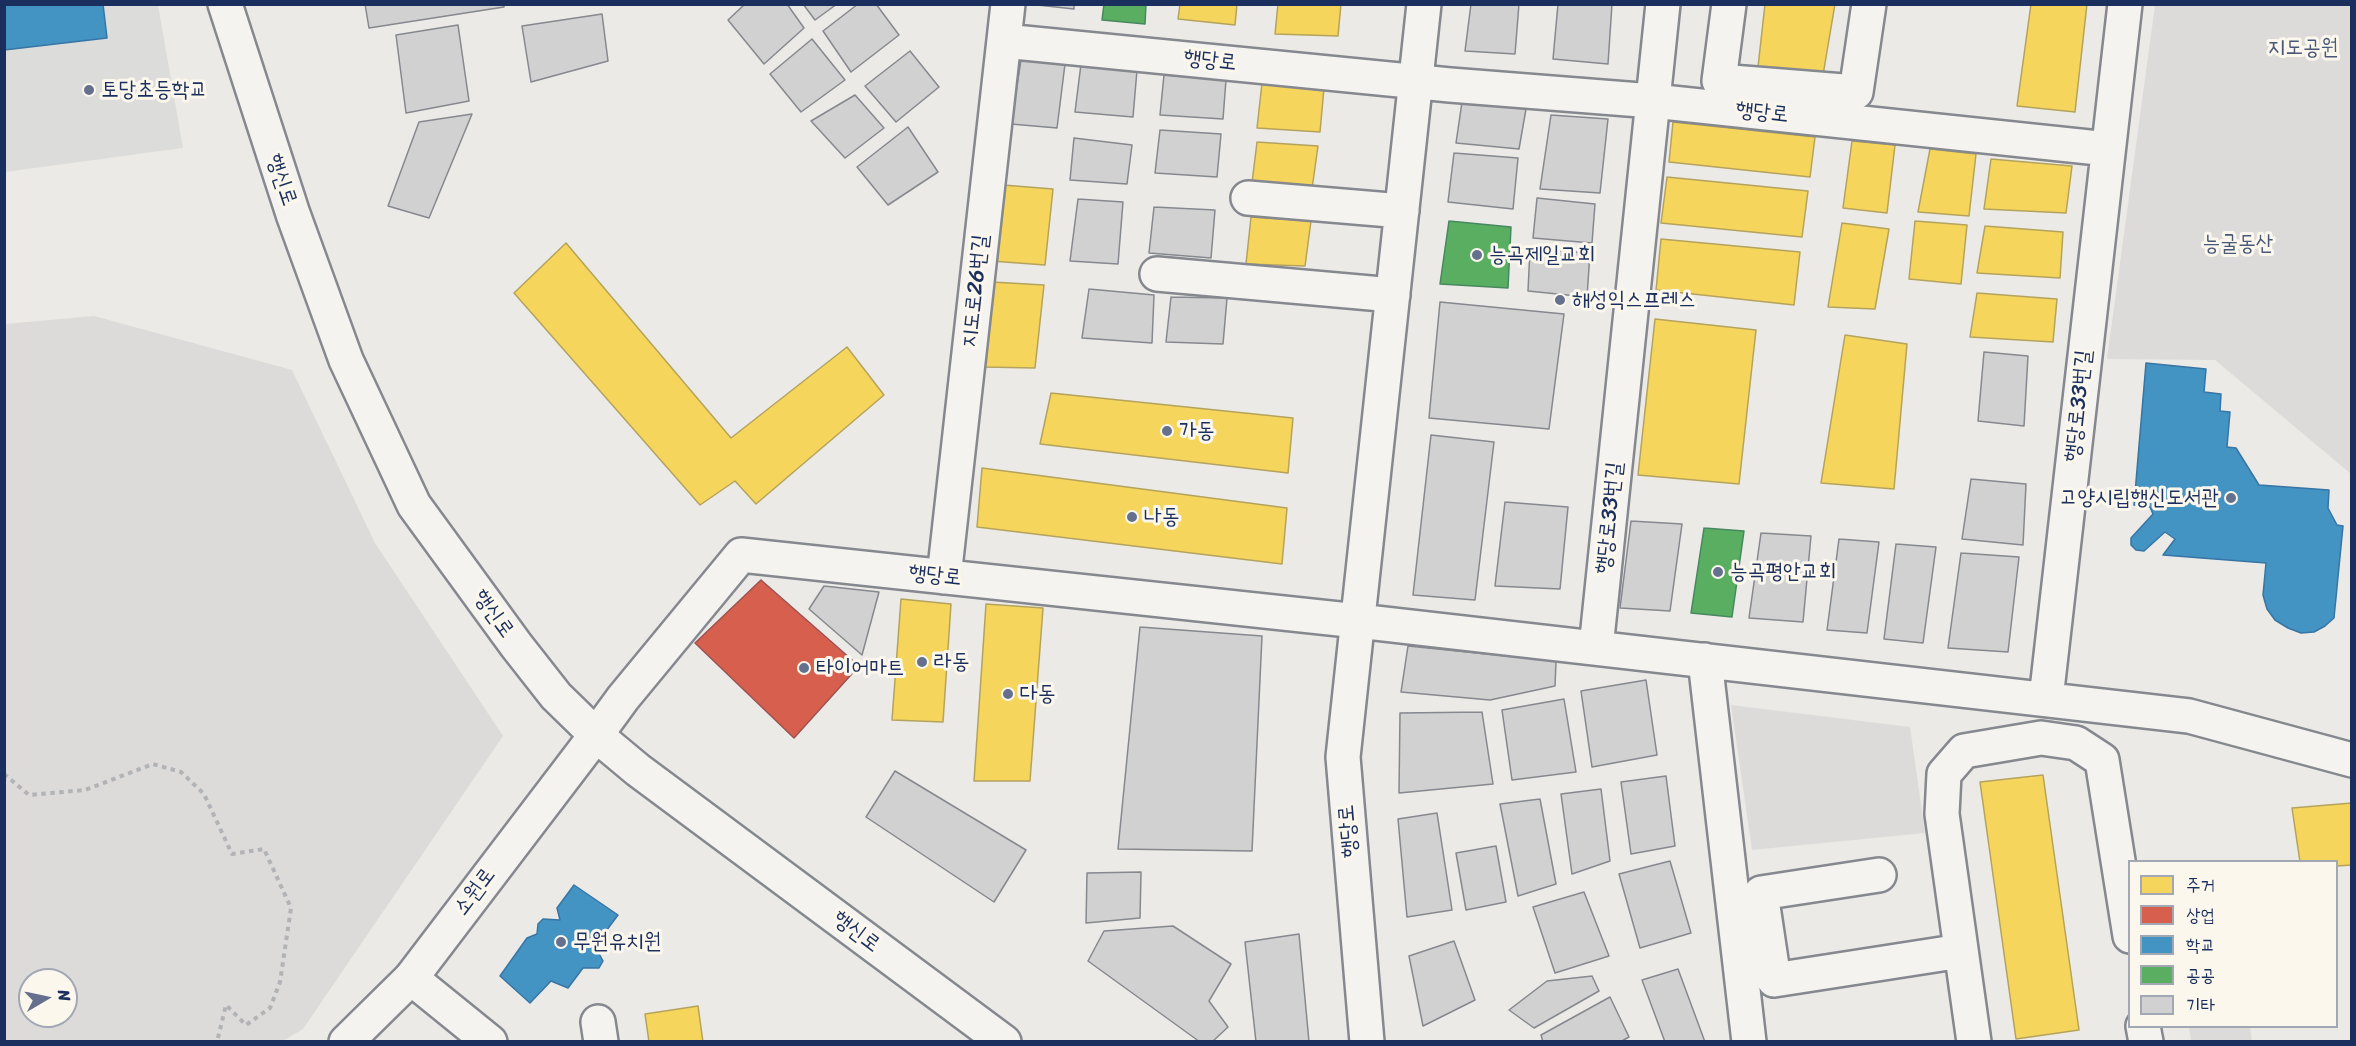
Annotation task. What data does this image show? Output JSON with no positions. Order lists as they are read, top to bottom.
{
  "streets": {
    "street": [
      "행당로",
      "행신로",
      "지도로26번길",
      "행당로33번길",
      "소원로"
    ]
  },
  "crossings": [
    ["행당로", "행신로"],
    ["행당로", "지도로26번길"],
    ["행당로", "행당로33번길"],
    ["행당로", "소원로"],
    ["행신로", "소원로"]
  ],
  "parks": ["지도공원", "능굴동산"],
  "places": [
    "토당초등학교",
    "능곡제일교회",
    "해성익스프레스",
    "가동",
    "고양시립행신도서관",
    "나동",
    "능곡평안교회",
    "라동",
    "타이어마트",
    "다동",
    "무원유치원"
  ],
  "legend": [
    "주거",
    "상업",
    "학교",
    "공공",
    "기타"
  ],
  "north": "right"
}
